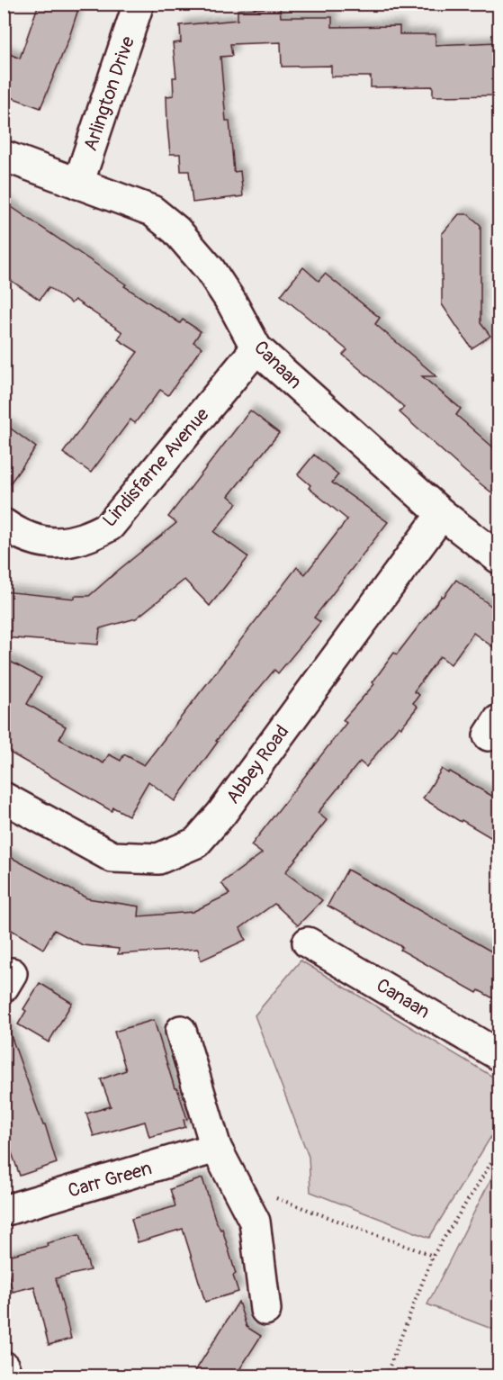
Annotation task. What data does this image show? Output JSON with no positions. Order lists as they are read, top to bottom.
{
  "streets": {
    "street": [
      "Arlington Drive",
      "Canaan",
      "Lindisfarne Avenue",
      "Abbey Road",
      "Carr Green"
    ]
  },
  "crossings": [
    ["Arlington Drive", "Canaan"],
    ["Canaan", "Lindisfarne Avenue"],
    ["Canaan", "Abbey Road"]
  ]
}
